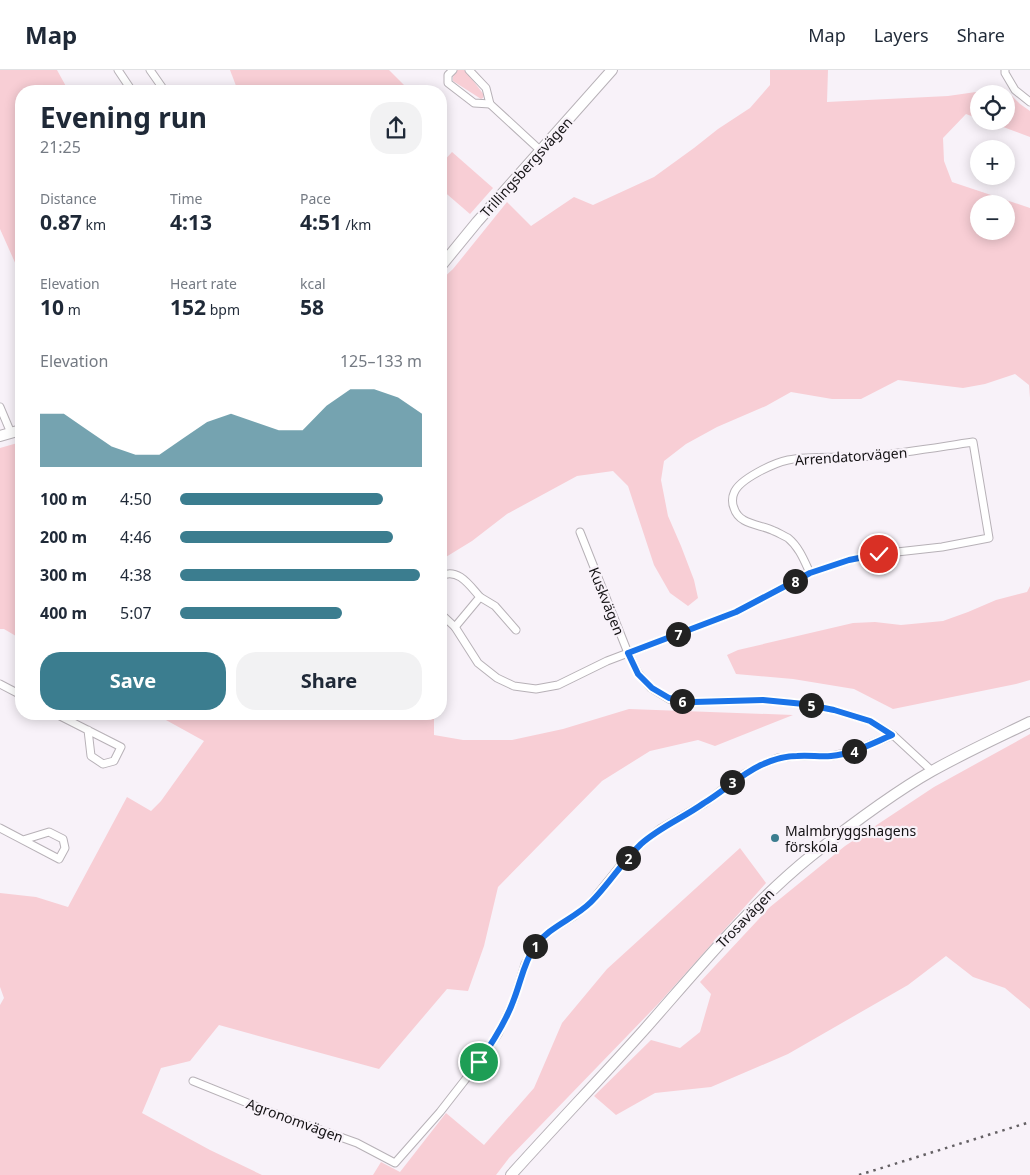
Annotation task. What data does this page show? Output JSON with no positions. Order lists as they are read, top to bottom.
{
  "streets": {
    "main road": ["Trillingsbergsvägen", "Trosavägen"],
    "street": ["Arrendatorvägen", "Kuskvägen", "Agronomvägen"]
  },
  "crossings": [
    ["Kuskvägen", "Trosavägen"],
    ["Kuskvägen", "Agronomvägen"]
  ],
  "places": ["Malmbryggshagens förskola"],
  "page": {
    "header": "Map",
    "nav": ["Map", "Layers", "Share"],
    "map_buttons": ["+", "−"],
    "heading": ["Evening run", "21:25"],
    "stats": [
      ["Distance", "0.87 km"],
      ["Time", "4:13"],
      ["Pace", "4:51 /km"],
      ["Elevation", "10 m"],
      ["Heart rate", "152 bpm"],
      ["kcal", "58"]
    ],
    "chart": ["Elevation", "125–133 m"],
    "list": [
      {
        "name": "100 m",
        "note": "4:50"
      },
      {
        "name": "200 m",
        "note": "4:46"
      },
      {
        "name": "300 m",
        "note": "4:38"
      },
      {
        "name": "400 m",
        "note": "5:07"
      }
    ],
    "pins": [
      "8",
      "7",
      "6",
      "5",
      "4",
      "3",
      "2",
      "1"
    ],
    "buttons": ["Save", "Share"]
  }
}
